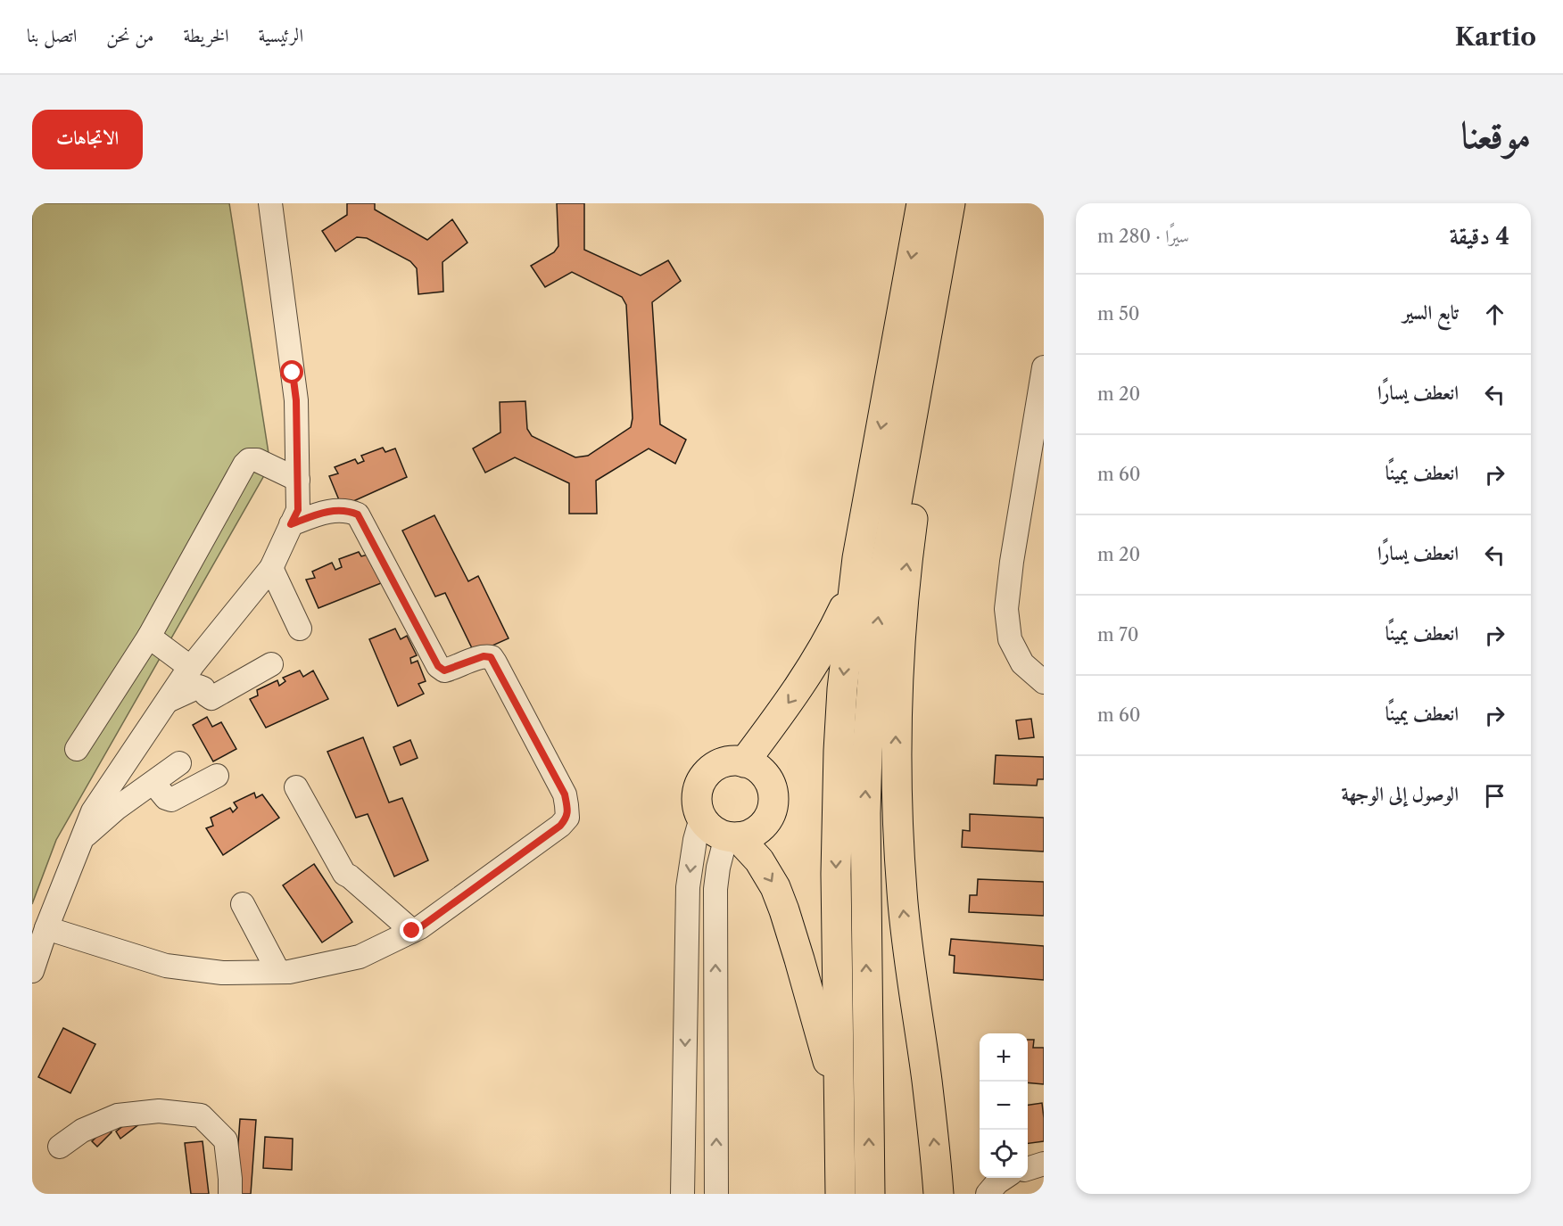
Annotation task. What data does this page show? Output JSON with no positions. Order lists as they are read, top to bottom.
{
  "page": {
    "header": "Kartio",
    "nav": [
      "الرئيسية",
      "الخريطة",
      "من نحن",
      "اتصل بنا"
    ],
    "title": "موقعنا",
    "buttons": "الاتجاهات",
    "heading": ["4 دقيقة", "سيرًا · 280 m"],
    "list": [
      ["تابع السير", "50 m"],
      ["انعطف يسارًا", "20 m"],
      ["انعطف يمينًا", "60 m"],
      ["انعطف يسارًا", "20 m"],
      ["انعطف يمينًا", "70 m"],
      ["انعطف يمينًا", "60 m"],
      "الوصول إلى الوجهة"
    ],
    "map_buttons": ["+", "−"]
  }
}
